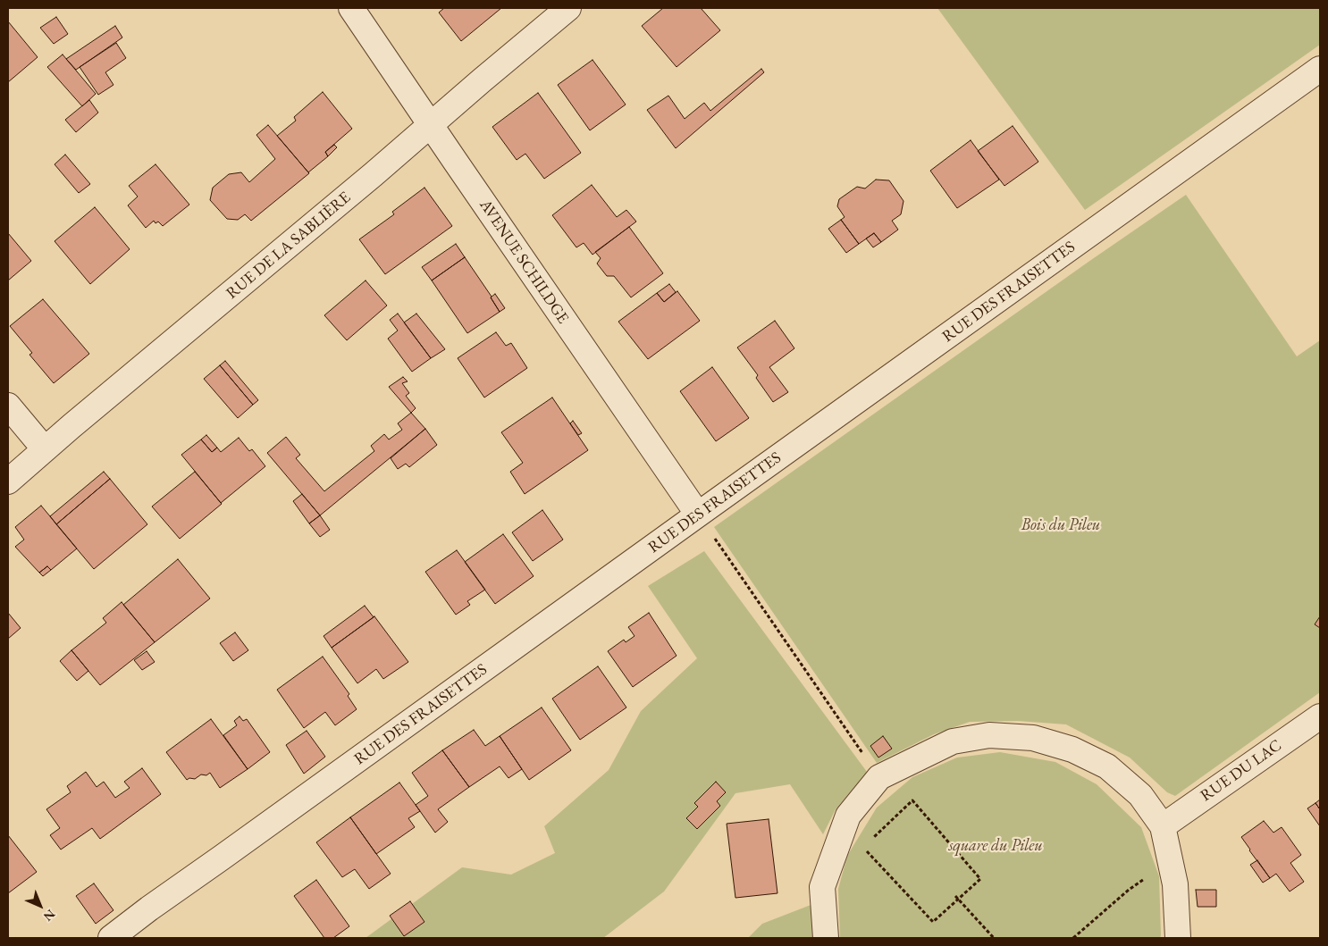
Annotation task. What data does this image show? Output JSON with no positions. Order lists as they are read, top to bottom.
{
  "streets": {
    "street": [
      "RUE DE LA SABLIÈRE",
      "AVENUE SCHILDGE",
      "RUE DES FRAISETTES",
      "RUE DU LAC"
    ]
  },
  "crossings": [
    ["RUE DE LA SABLIÈRE", "AVENUE SCHILDGE"],
    ["AVENUE SCHILDGE", "RUE DES FRAISETTES"]
  ],
  "parks": ["Bois du Pileu", "square du Pileu"],
  "north": "bottom right"
}
